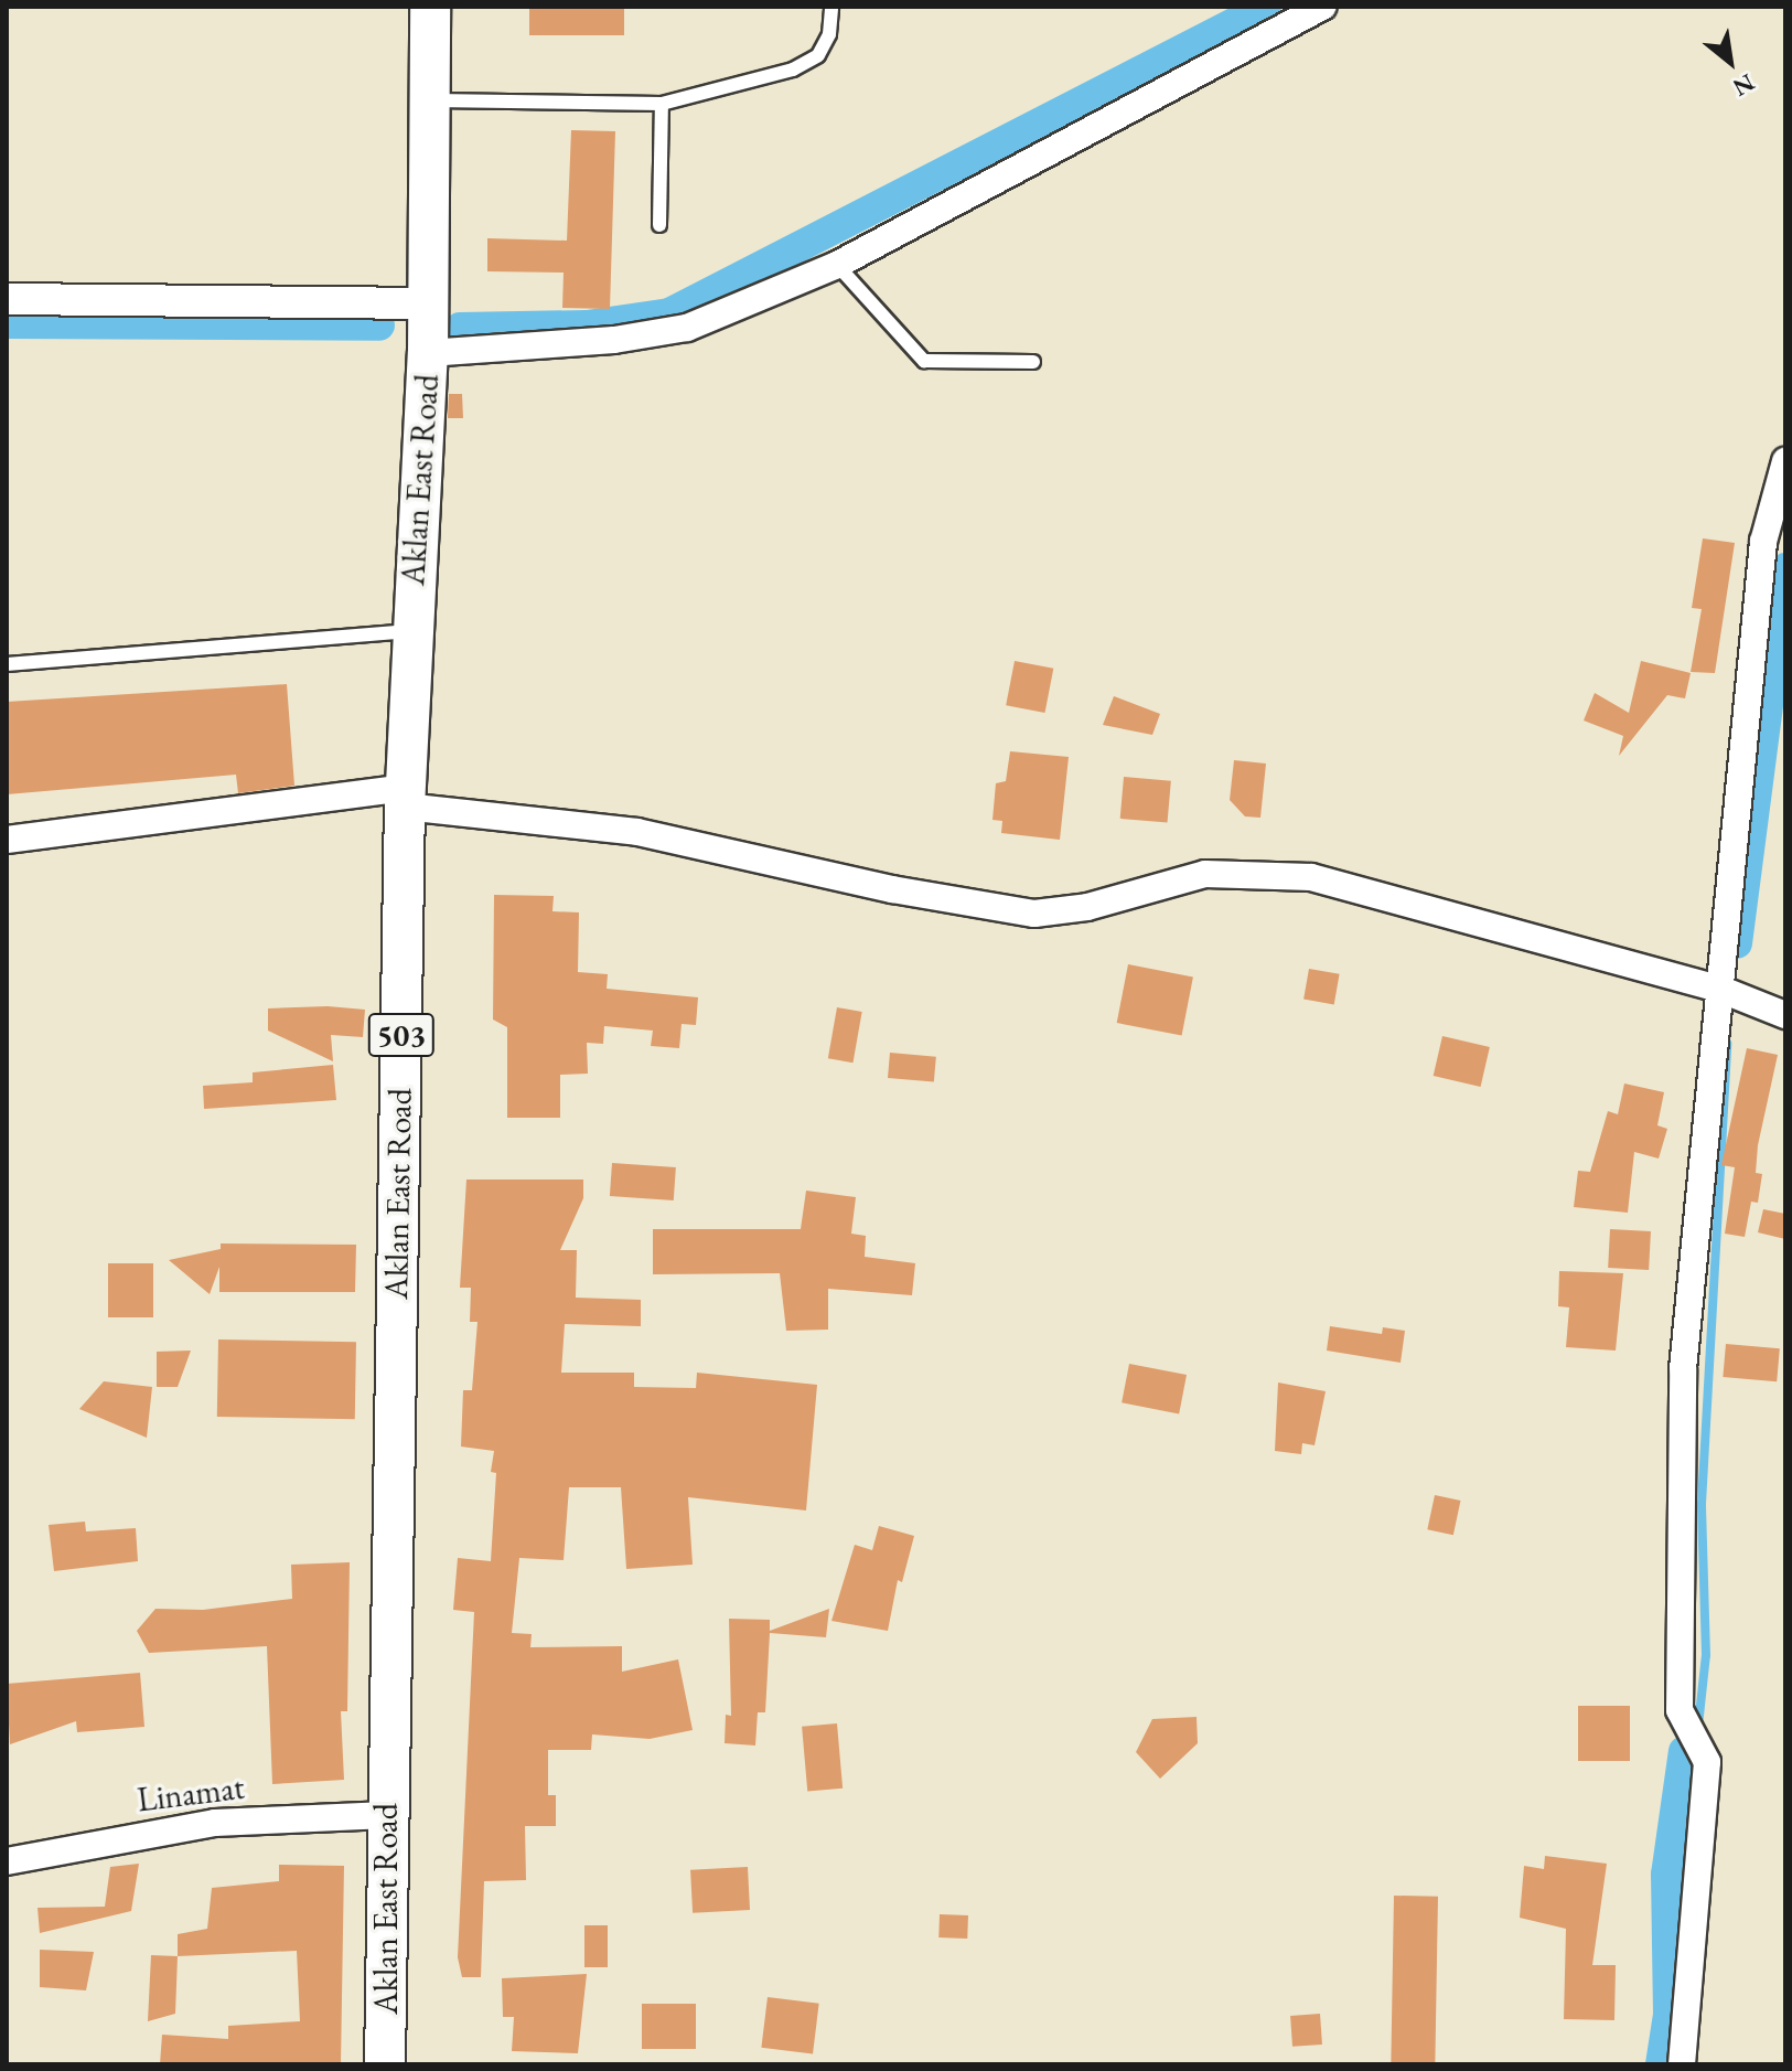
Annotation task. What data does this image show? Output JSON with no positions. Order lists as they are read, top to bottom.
{
  "streets": {
    "main road": ["Aklan East Road", "503"],
    "street": ["Linamat"]
  },
  "crossings": [
    ["Aklan East Road", "Linamat"]
  ],
  "north": "bottom right"
}
